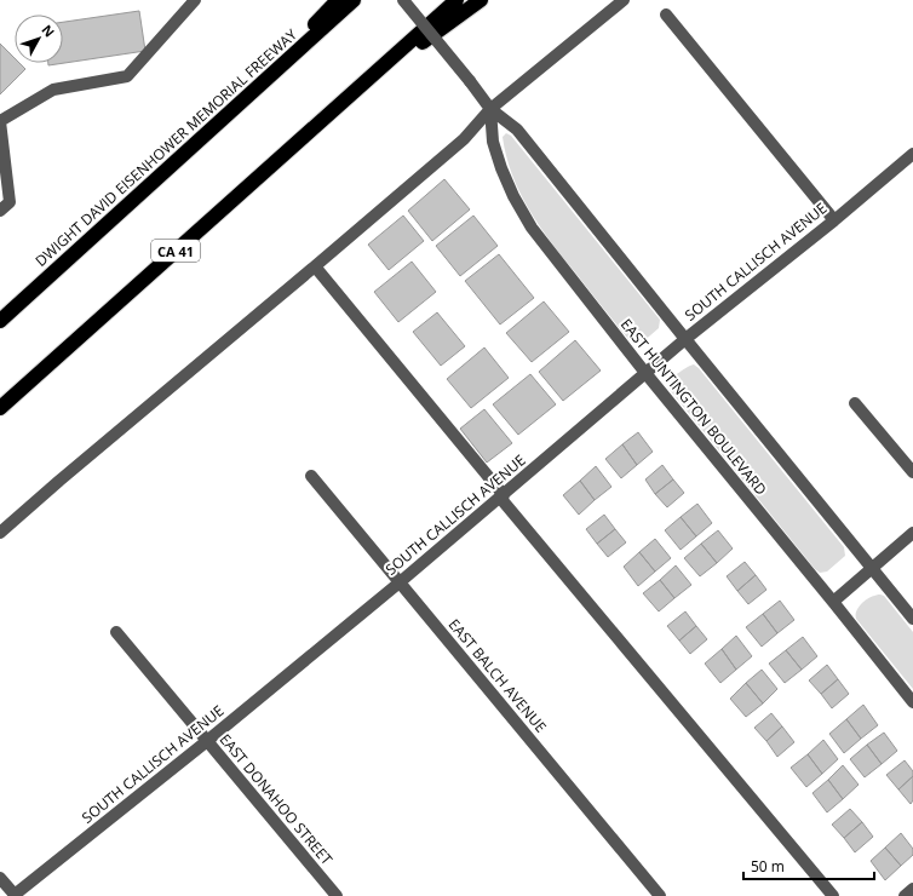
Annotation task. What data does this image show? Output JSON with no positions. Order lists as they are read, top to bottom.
{
  "streets": {
    "highway": ["DWIGHT DAVID EISENHOWER MEMORIAL FREEWAY", "CA 41"],
    "street": [
      "SOUTH CALLISCH AVENUE",
      "EAST HUNTINGTON BOULEVARD",
      "EAST BALCH AVENUE",
      "EAST DONAHOO STREET"
    ]
  },
  "crossings": [
    ["SOUTH CALLISCH AVENUE", "EAST HUNTINGTON BOULEVARD"],
    ["SOUTH CALLISCH AVENUE", "EAST BALCH AVENUE"],
    ["SOUTH CALLISCH AVENUE", "EAST DONAHOO STREET"]
  ],
  "scale_bar": "50 m",
  "north": "top right"
}
